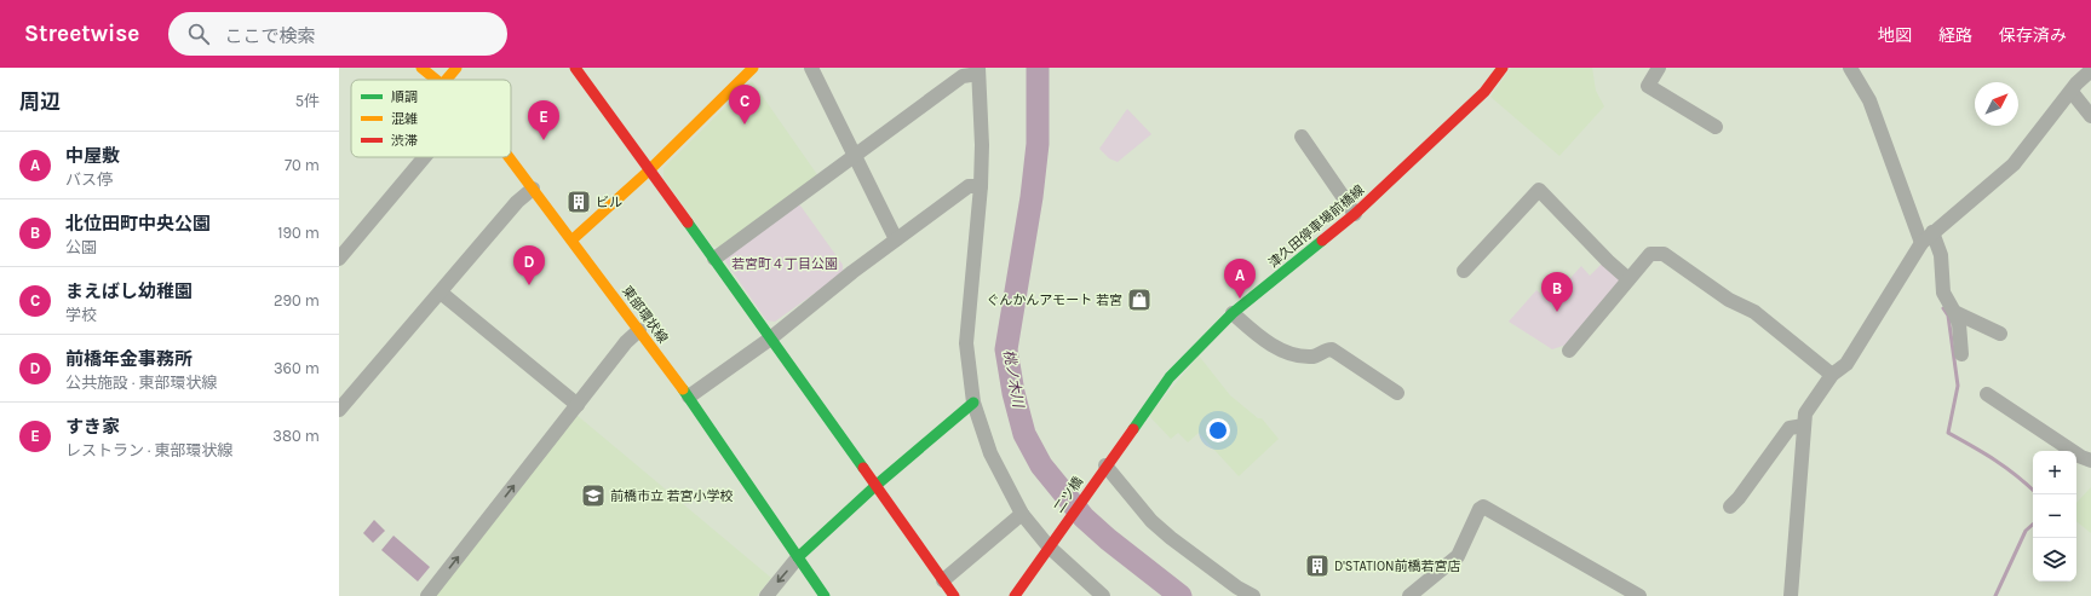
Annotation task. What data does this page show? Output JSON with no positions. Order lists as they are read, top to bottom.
{
  "streets": {
    "street": ["津久田停車場前橋線", "東部環状線", "二ツ橋"]
  },
  "crossings": [
    ["津久田停車場前橋線", "二ツ橋"]
  ],
  "water": ["桃ノ木川"],
  "parks": ["若宮町４丁目公園"],
  "places": {
    "building": ["ビル", "D'STATION前橋若宮店"],
    "shop": ["ぐんかんアモート 若宮"],
    "school or university": ["前橋市立 若宮小学校"]
  },
  "legend": ["順調", "混雑", "渋滞"],
  "north": "top right",
  "page": {
    "header": "Streetwise",
    "search": "ここで検索",
    "nav": ["地図", "経路", "保存済み"],
    "heading": ["周辺", "5件"],
    "pins": [
      "C",
      "E",
      "D",
      "A",
      "B"
    ],
    "list": [
      {
        "mark": "A",
        "name": "中屋敷",
        "note": "バス停",
        "value": "70 m"
      },
      {
        "mark": "B",
        "name": "北位田町中央公園",
        "note": "公園",
        "value": "190 m"
      },
      {
        "mark": "C",
        "name": "まえばし幼稚園",
        "note": "学校",
        "value": "290 m"
      },
      {
        "mark": "D",
        "name": "前橋年金事務所",
        "note": "公共施設 · 東部環状線",
        "value": "360 m"
      },
      {
        "mark": "E",
        "name": "すき家",
        "note": "レストラン · 東部環状線",
        "value": "380 m"
      }
    ],
    "map_buttons": ["+", "−"]
  }
}
